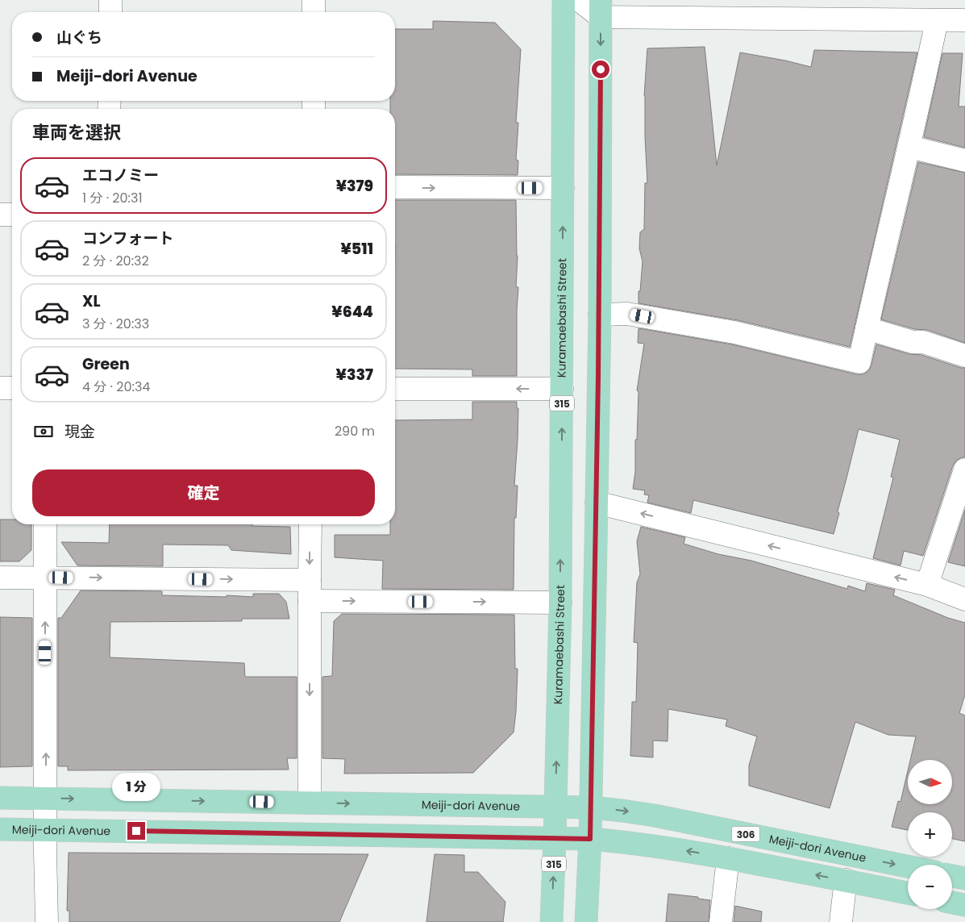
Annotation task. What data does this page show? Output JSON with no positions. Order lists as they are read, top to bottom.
{
  "streets": {
    "main road": [
      "Kuramaebashi Street",
      "315",
      "Meiji-dori Avenue",
      "306"
    ]
  },
  "crossings": [
    ["Kuramaebashi Street", "315"],
    ["Kuramaebashi Street", "Meiji-dori Avenue"],
    ["315", "Meiji-dori Avenue"]
  ],
  "north": "right",
  "page": {
    "banner": ["山ぐち", "Meiji-dori Avenue"],
    "heading": "車両を選択",
    "list": [
      {
        "name": "エコノミー",
        "note": "1 分 · 20:31",
        "value": "¥379"
      },
      {
        "name": "コンフォート",
        "note": "2 分 · 20:32",
        "value": "¥511"
      },
      {
        "name": "XL",
        "note": "3 分 · 20:33",
        "value": "¥644"
      },
      {
        "name": "Green",
        "note": "4 分 · 20:34",
        "value": "¥337"
      }
    ],
    "pay": ["現金", "290 m"],
    "buttons": "確定",
    "map_buttons": ["+", "−"],
    "bubble": "1 分"
  }
}
